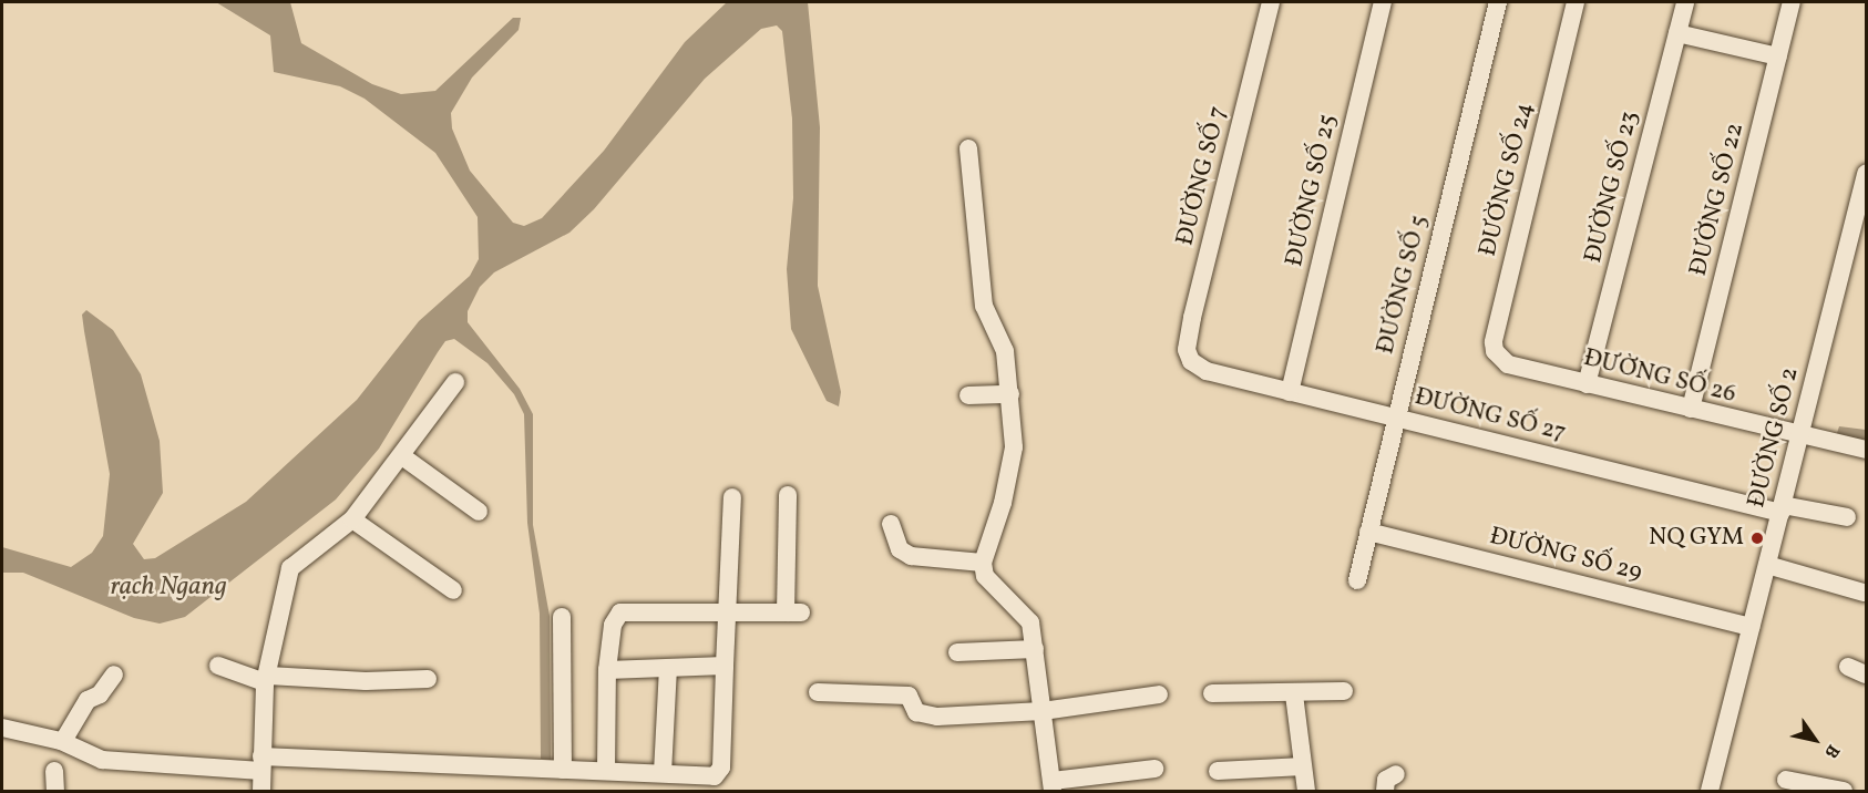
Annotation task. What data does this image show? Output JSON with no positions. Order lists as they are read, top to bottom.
{
  "streets": {
    "street": [
      "ĐƯỜNG SỐ 7",
      "ĐƯỜNG SỐ 24",
      "ĐƯỜNG SỐ 23",
      "ĐƯỜNG SỐ 25",
      "ĐƯỜNG SỐ 22",
      "ĐƯỜNG SỐ 5",
      "ĐƯỜNG SỐ 26",
      "ĐƯỜNG SỐ 27",
      "ĐƯỜNG SỐ 2",
      "ĐƯỜNG SỐ 29"
    ]
  },
  "crossings": [
    ["ĐƯỜNG SỐ 7", "ĐƯỜNG SỐ 27"],
    ["ĐƯỜNG SỐ 24", "ĐƯỜNG SỐ 26"],
    ["ĐƯỜNG SỐ 23", "ĐƯỜNG SỐ 26"],
    ["ĐƯỜNG SỐ 25", "ĐƯỜNG SỐ 27"],
    ["ĐƯỜNG SỐ 22", "ĐƯỜNG SỐ 26"],
    ["ĐƯỜNG SỐ 5", "ĐƯỜNG SỐ 27"],
    ["ĐƯỜNG SỐ 5", "ĐƯỜNG SỐ 29"],
    ["ĐƯỜNG SỐ 26", "ĐƯỜNG SỐ 2"],
    ["ĐƯỜNG SỐ 27", "ĐƯỜNG SỐ 2"],
    ["ĐƯỜNG SỐ 2", "ĐƯỜNG SỐ 29"]
  ],
  "water": ["rạch Ngang"],
  "places": ["NQ GYM"],
  "north": "bottom right"
}
